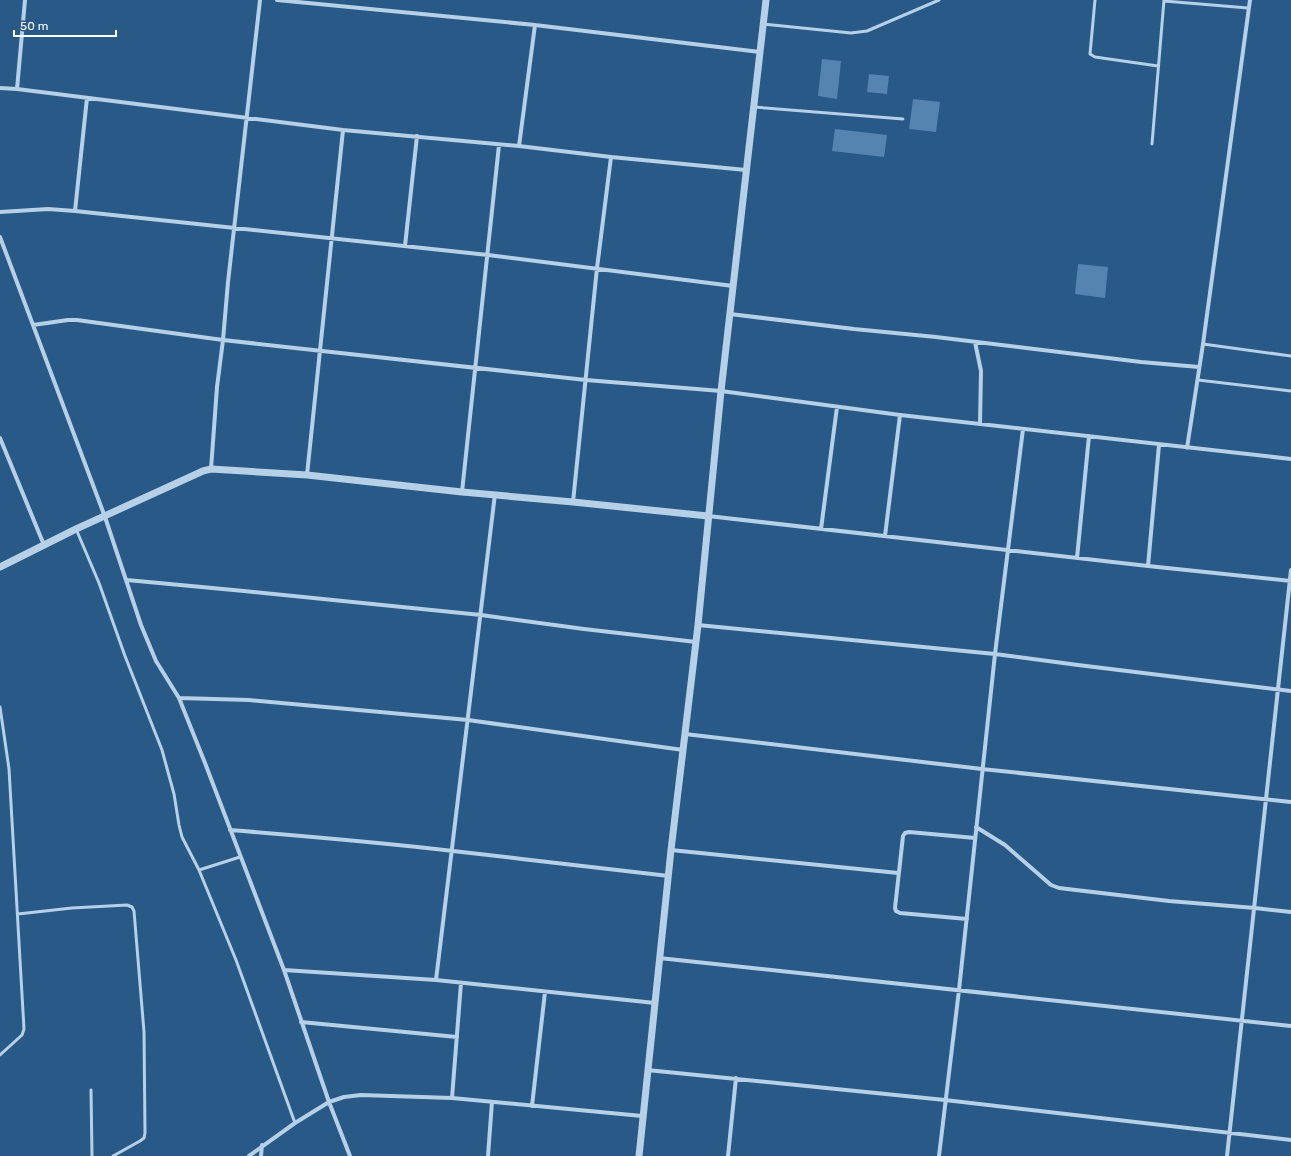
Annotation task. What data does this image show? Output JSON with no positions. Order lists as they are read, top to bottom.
{
  "scale_bar": "50 m"
}
